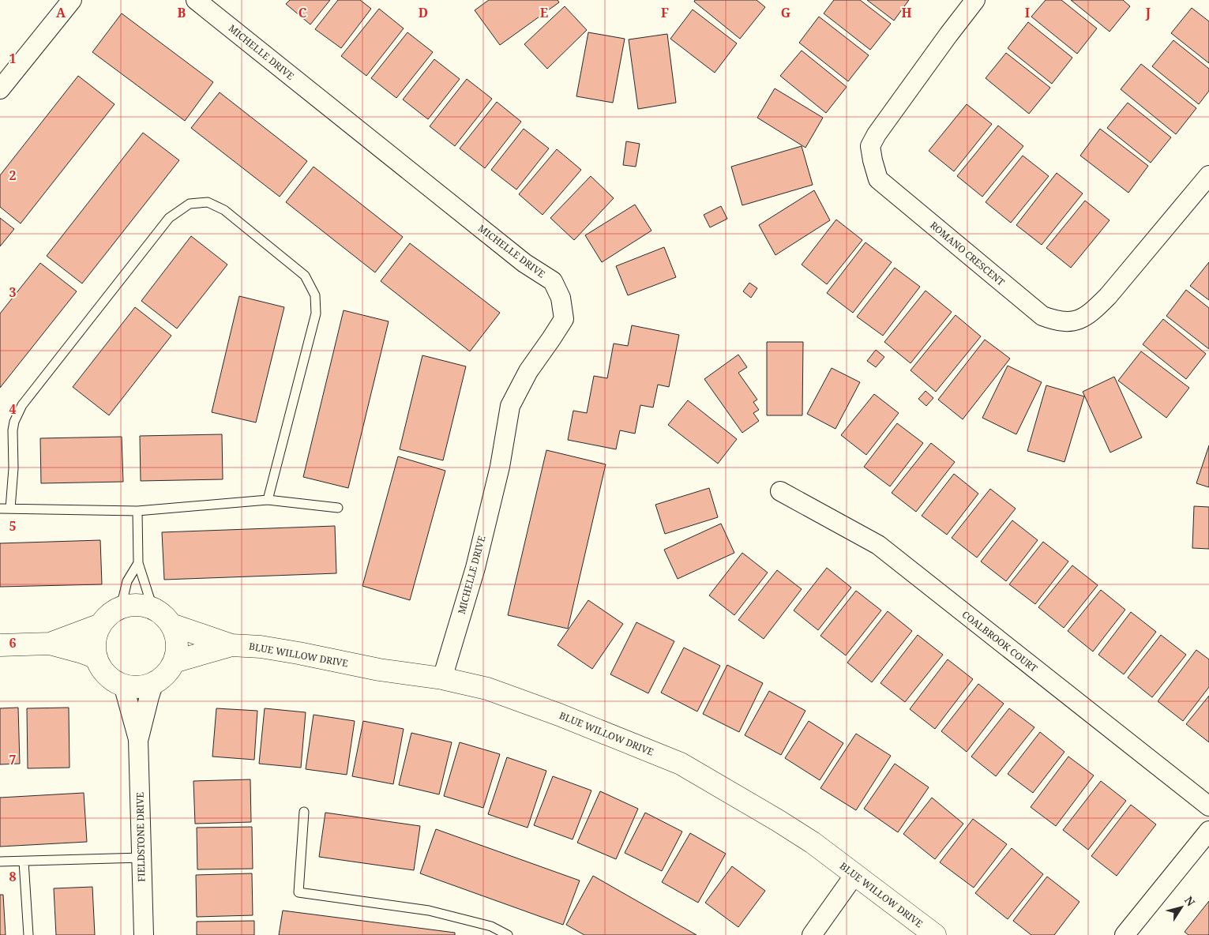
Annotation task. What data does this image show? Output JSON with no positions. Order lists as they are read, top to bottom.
{
  "streets": {
    "street": [
      "MICHELLE DRIVE",
      "ROMANO CRESCENT",
      "COALBROOK COURT",
      "BLUE WILLOW DRIVE",
      "FIELDSTONE DRIVE"
    ]
  },
  "crossings": [
    ["MICHELLE DRIVE", "BLUE WILLOW DRIVE"],
    ["BLUE WILLOW DRIVE", "FIELDSTONE DRIVE"]
  ],
  "north": "top right",
  "grid": {
    "columns": [
      "A",
      "B",
      "C",
      "D",
      "E",
      "F",
      "G",
      "H",
      "I",
      "J"
    ],
    "rows": [
      "1",
      "2",
      "3",
      "4",
      "5",
      "6",
      "7",
      "8"
    ]
  }
}
